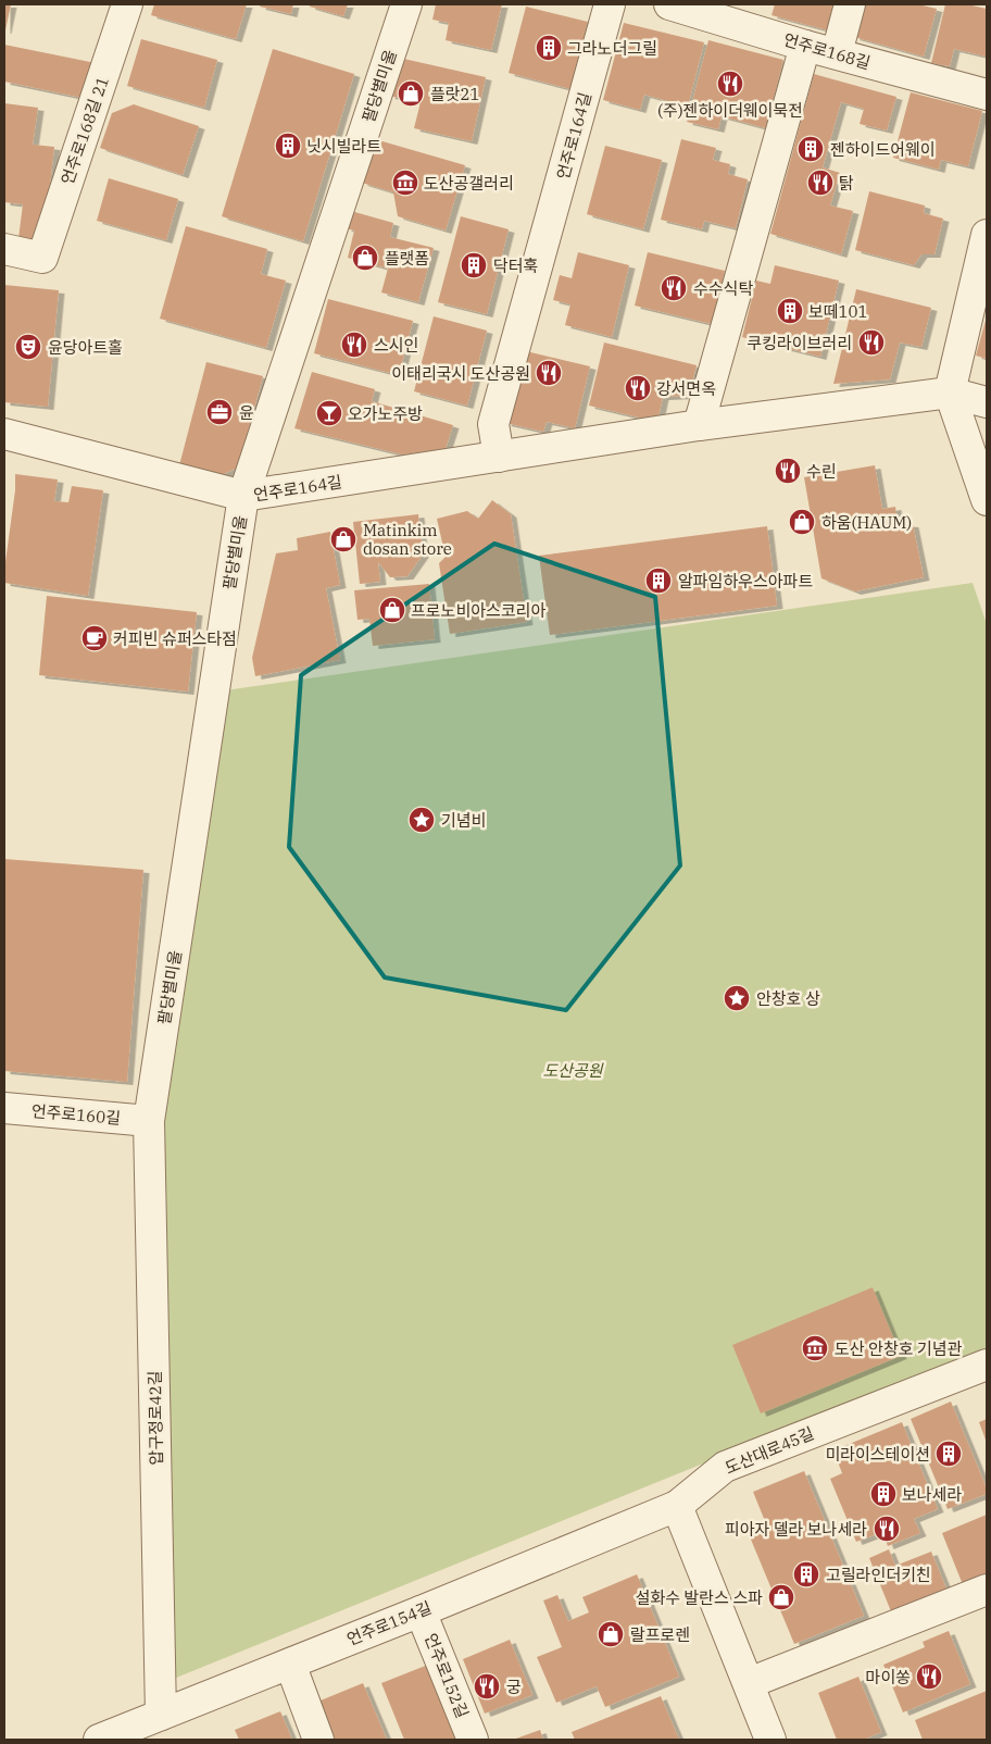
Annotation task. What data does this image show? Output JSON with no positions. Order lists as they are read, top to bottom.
{
  "streets": {
    "street": [
      "언주로168길",
      "팔당별미울",
      "언주로168길 21",
      "언주로164길",
      "언주로160길",
      "압구정로42길",
      "도산대로45길",
      "언주로154길",
      "언주로152길"
    ]
  },
  "crossings": [
    ["팔당별미울", "언주로164길"],
    ["팔당별미울", "언주로160길"],
    ["팔당별미울", "압구정로42길"],
    ["언주로160길", "압구정로42길"],
    ["압구정로42길", "언주로154길"],
    ["도산대로45길", "언주로154길"],
    ["언주로154길", "언주로152길"]
  ],
  "parks": ["도산공원"],
  "places": {
    "building": [
      "그라노더그릴",
      "닛시빌라트",
      "젠하이드어웨이",
      "닥터훅",
      "보떼101",
      "알파임하우스아파트",
      "미라이스테이션",
      "보나세라",
      "고릴라인더키친"
    ],
    "restaurant": [
      "(주)젠하이더웨이묵전",
      "탉",
      "수수식탁",
      "쿠킹라이브러리",
      "스시인",
      "이태리국시 도산공원",
      "강서면옥",
      "수린",
      "피아자 델라 보나세라",
      "마이쏭",
      "궁"
    ],
    "shop": [
      "플랏21",
      "플랫폼",
      "하움(HAUM)",
      "Matinkim dosan store",
      "프로노비아스코리아",
      "설화수 발란스 스파",
      "랄프로렌"
    ],
    "museum": ["도산공갤러리", "도산 안창호 기념관"],
    "theatre": ["윤당아트홀"],
    "office": ["윤"],
    "bar": ["오가노주방"],
    "cafe": ["커피빈 슈퍼스타점"],
    "place": ["기념비", "안창호 상"]
  }
}
